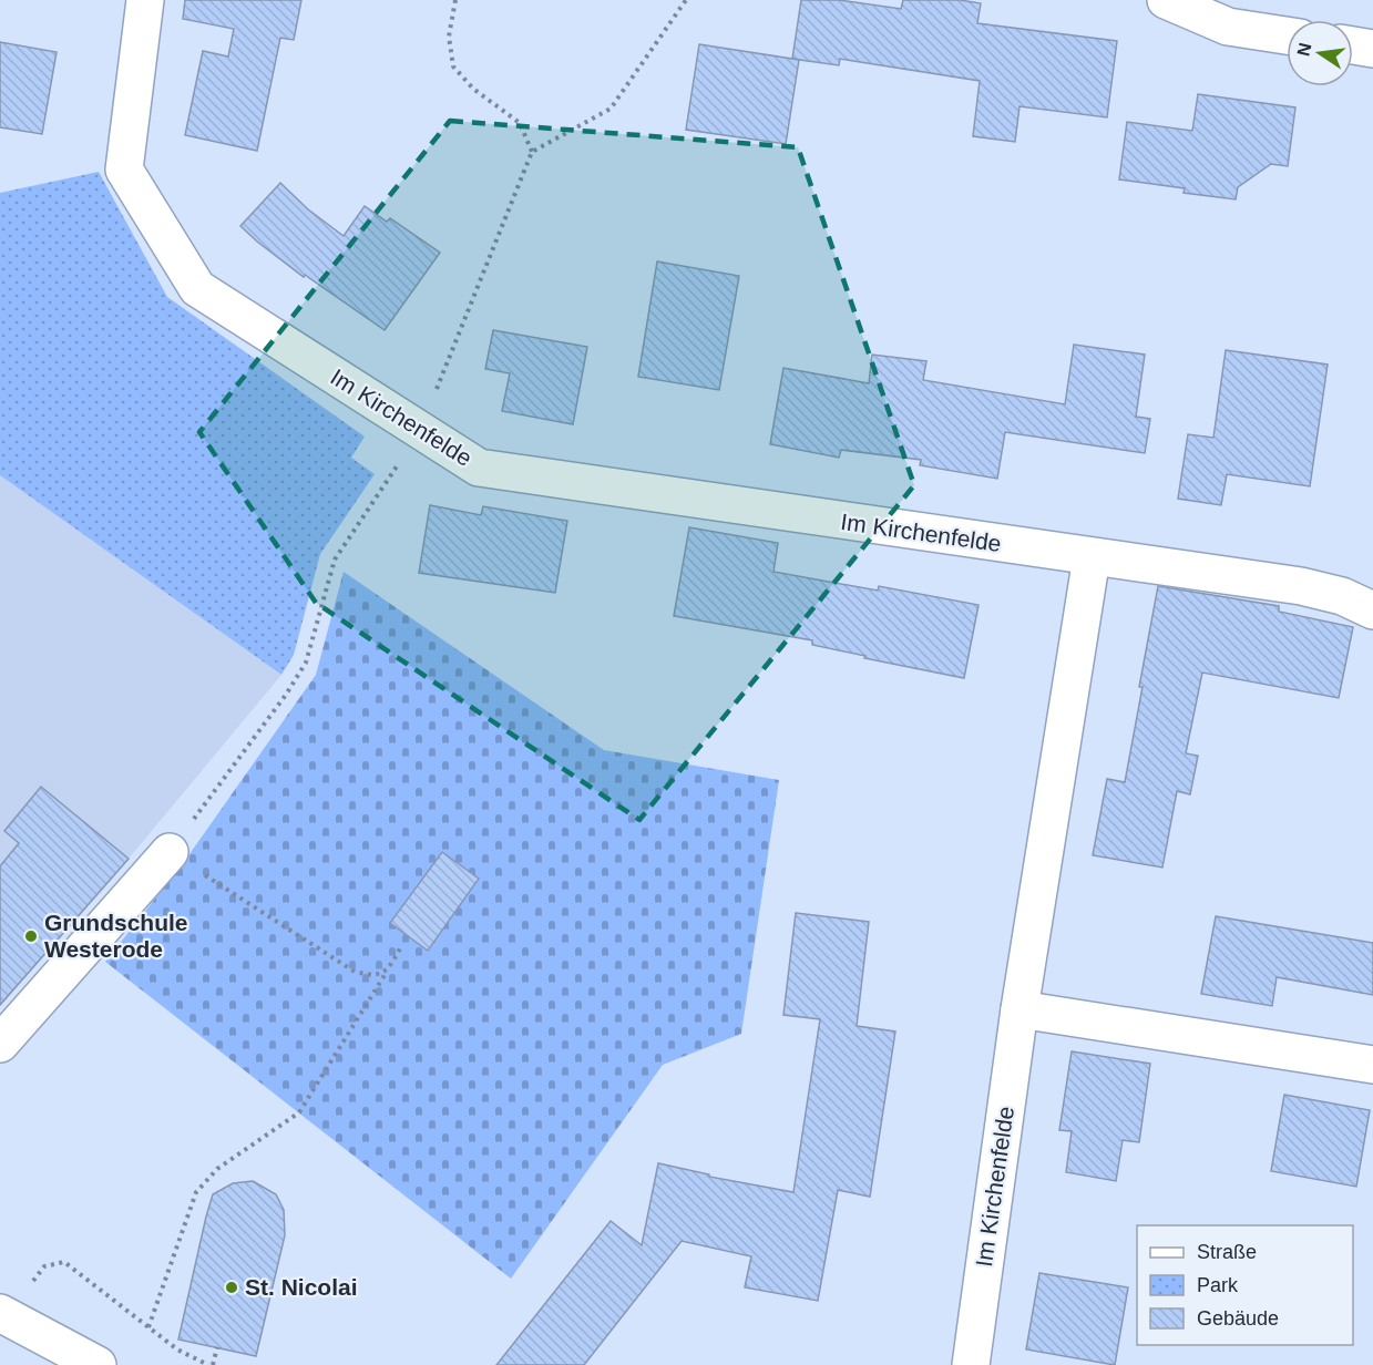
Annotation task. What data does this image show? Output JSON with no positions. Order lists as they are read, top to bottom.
{
  "streets": {
    "street": ["Im Kirchenfelde"]
  },
  "places": ["Grundschule Westerode", "St. Nicolai"],
  "legend": ["Straße", "Park", "Gebäude"],
  "north": "left"
}
